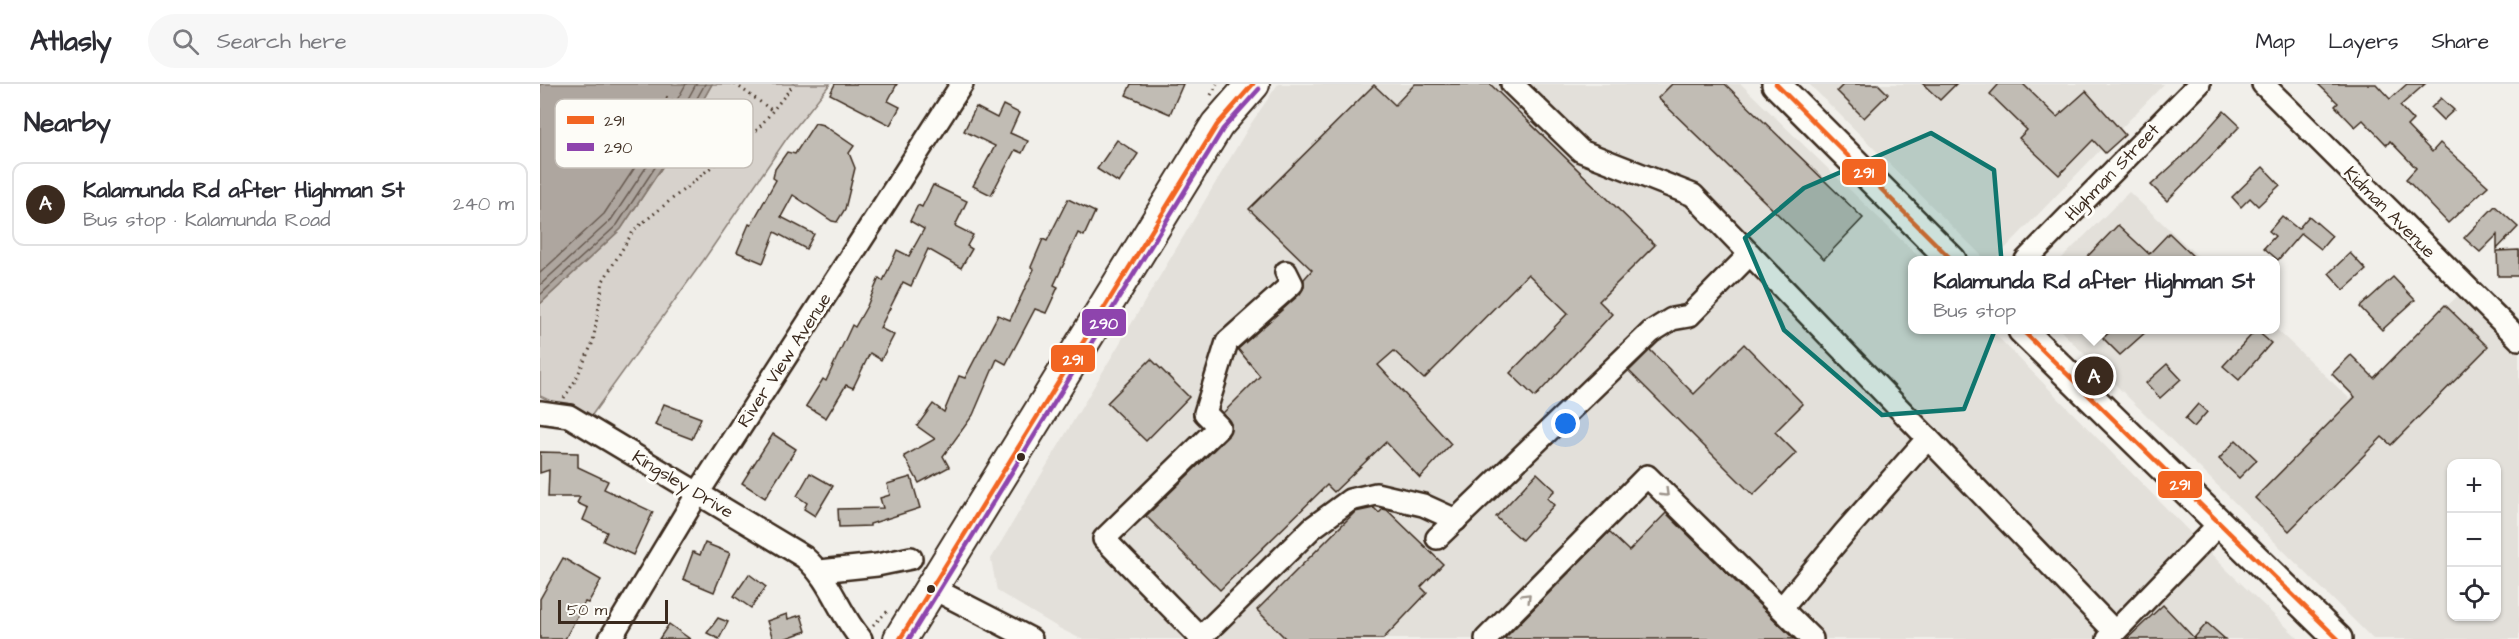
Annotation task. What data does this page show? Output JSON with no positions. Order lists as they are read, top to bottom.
{
  "streets": {
    "street": [
      "Highman Street",
      "Kidman Avenue",
      "River View Avenue",
      "Kingsley Drive"
    ]
  },
  "crossings": [
    ["River View Avenue", "Kingsley Drive"]
  ],
  "lines": ["transit line 291", "transit line 290"],
  "legend": ["291", "290"],
  "scale_bar": "50 m",
  "page": {
    "header": "Atlasly",
    "search": "Search here",
    "nav": ["Map", "Layers", "Share"],
    "heading": "Nearby",
    "list": [
      {
        "mark": "A",
        "name": "Kalamunda Rd after Highman St",
        "note": "Bus stop · Kalamunda Road",
        "value": "240 m"
      }
    ],
    "popup": ["Kalamunda Rd after Highman St", "Bus stop"],
    "pins": "A",
    "map_buttons": ["+", "−"],
    "scale": "50 m"
  }
}
